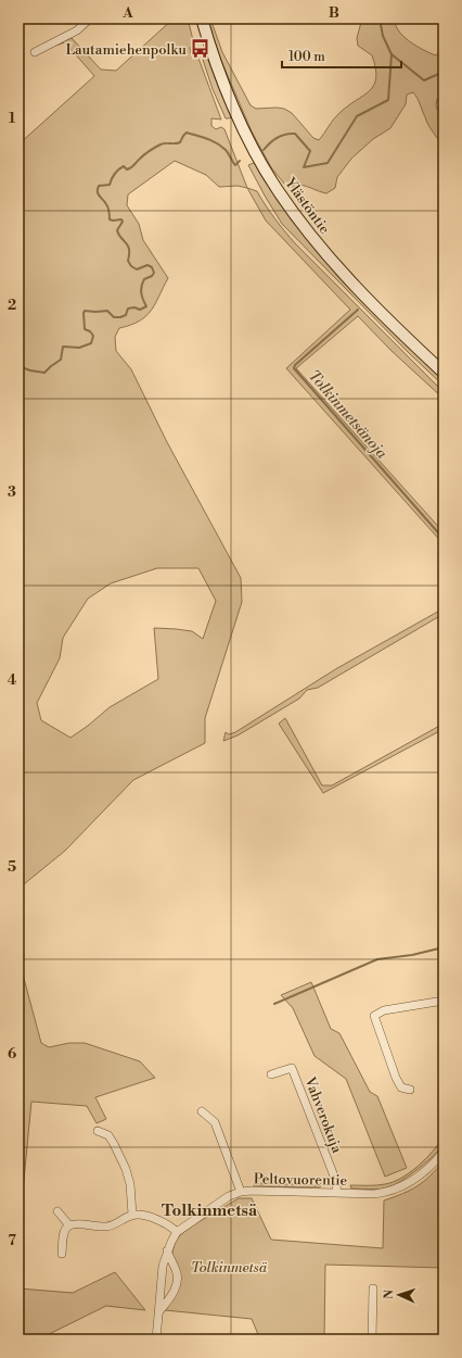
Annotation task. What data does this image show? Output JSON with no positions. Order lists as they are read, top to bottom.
{
  "streets": {
    "main road": ["Ylästöntie"],
    "street": ["Vahverokuja", "Peltovuorentie"]
  },
  "crossings": [
    ["Vahverokuja", "Peltovuorentie"]
  ],
  "districts": ["Tolkinmetsä"],
  "water": ["Tolkinmetsänoja"],
  "parks": ["Tolkinmetsä"],
  "places": {
    "bus stop": ["Lautamiehenpolku"]
  },
  "scale_bar": "100 m",
  "north": "left",
  "grid": {
    "columns": ["A", "B"],
    "rows": [
      "1",
      "2",
      "3",
      "4",
      "5",
      "6",
      "7"
    ]
  }
}
